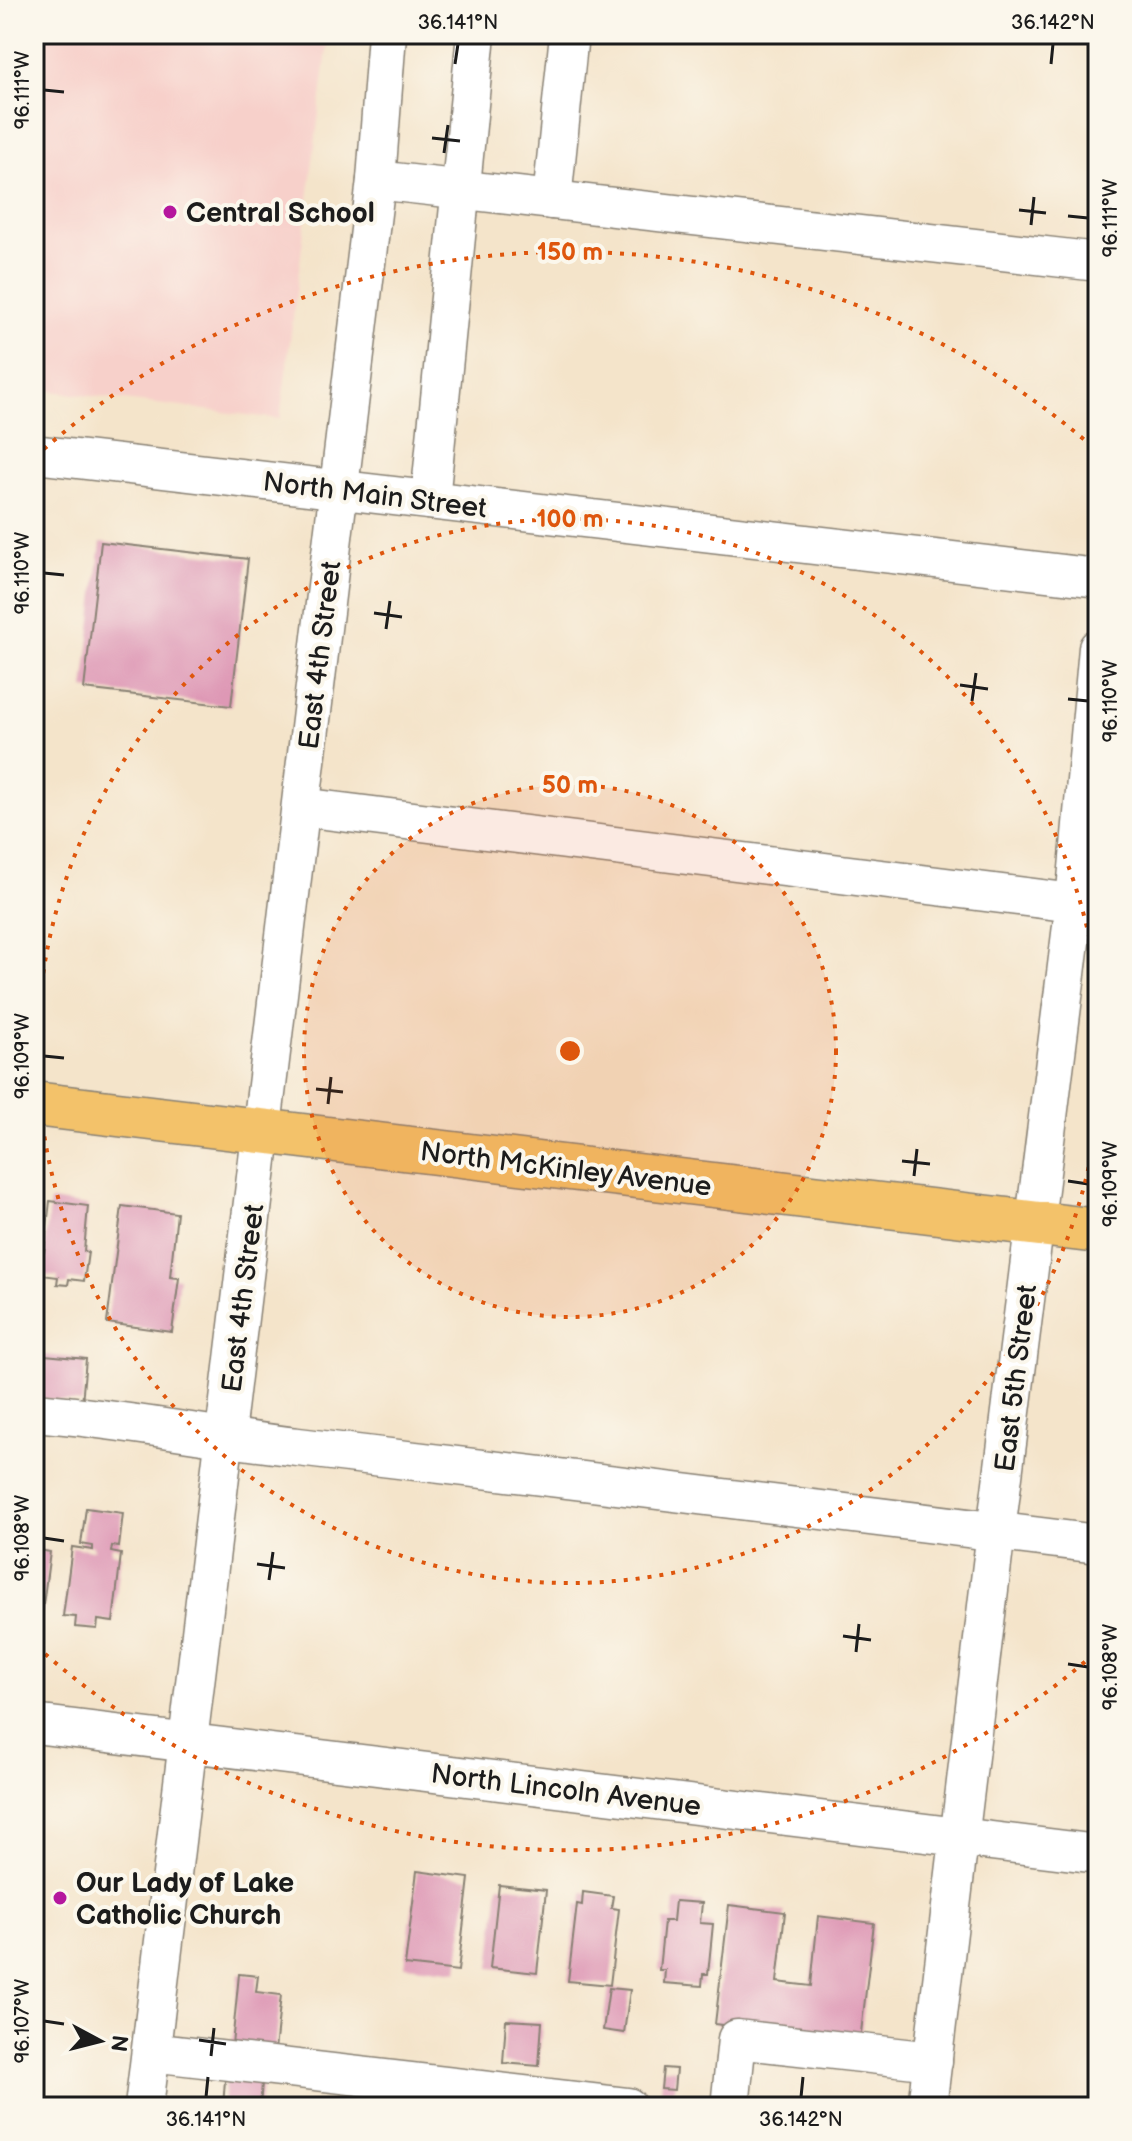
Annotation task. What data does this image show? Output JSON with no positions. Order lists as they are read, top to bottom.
{
  "streets": {
    "main road": ["North McKinley Avenue"],
    "street": [
      "North Main Street",
      "East 4th Street",
      "East 5th Street",
      "North Lincoln Avenue"
    ]
  },
  "crossings": [
    ["North Main Street", "East 4th Street"],
    ["East 4th Street", "North McKinley Avenue"],
    ["East 4th Street", "North Lincoln Avenue"],
    ["North McKinley Avenue", "East 5th Street"],
    ["East 5th Street", "North Lincoln Avenue"]
  ],
  "places": ["Central School", "Our Lady of Lake Catholic Church"],
  "north": "right",
  "coordinates": [
    "36.141°N",
    "36.142°N",
    "96.111°W",
    "96.110°W",
    "96.109°W",
    "96.108°W",
    "96.107°W"
  ],
  "rings": ["150 m", "100 m", "50 m"]
}
